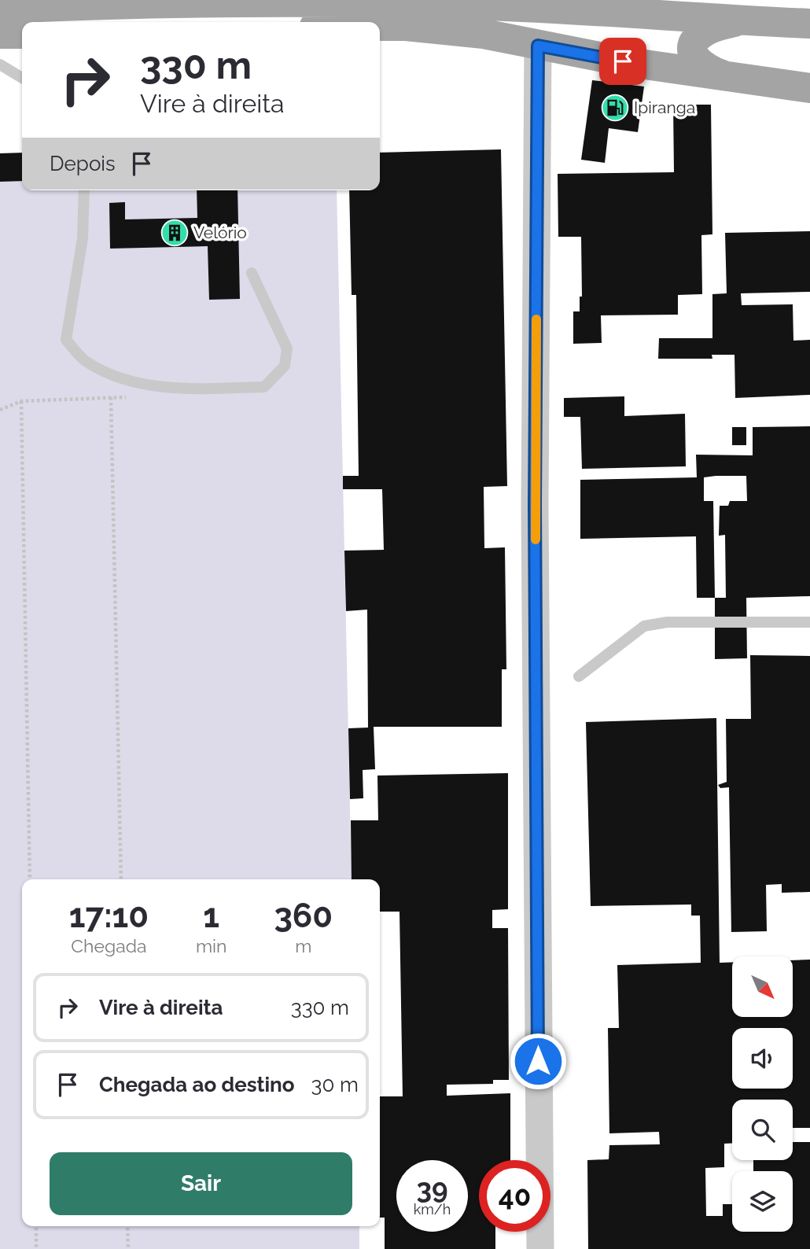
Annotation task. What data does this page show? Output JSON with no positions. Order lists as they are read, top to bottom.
{
  "places": {
    "fuel station": ["Ipiranga"],
    "building": ["Velório"]
  },
  "north": "bottom right",
  "page": {
    "turn": ["330 m", "Vire à direita"],
    "then": "Depois",
    "eta": [
      "17:10",
      "Chegada",
      "1",
      "min",
      "360",
      "m"
    ],
    "list": [
      {
        "name": "Vire à direita",
        "value": "330 m"
      },
      {
        "name": "Chegada ao destino",
        "value": "30 m"
      }
    ],
    "buttons": "Sair",
    "speed": "39 km/h",
    "limit": "40"
  }
}
